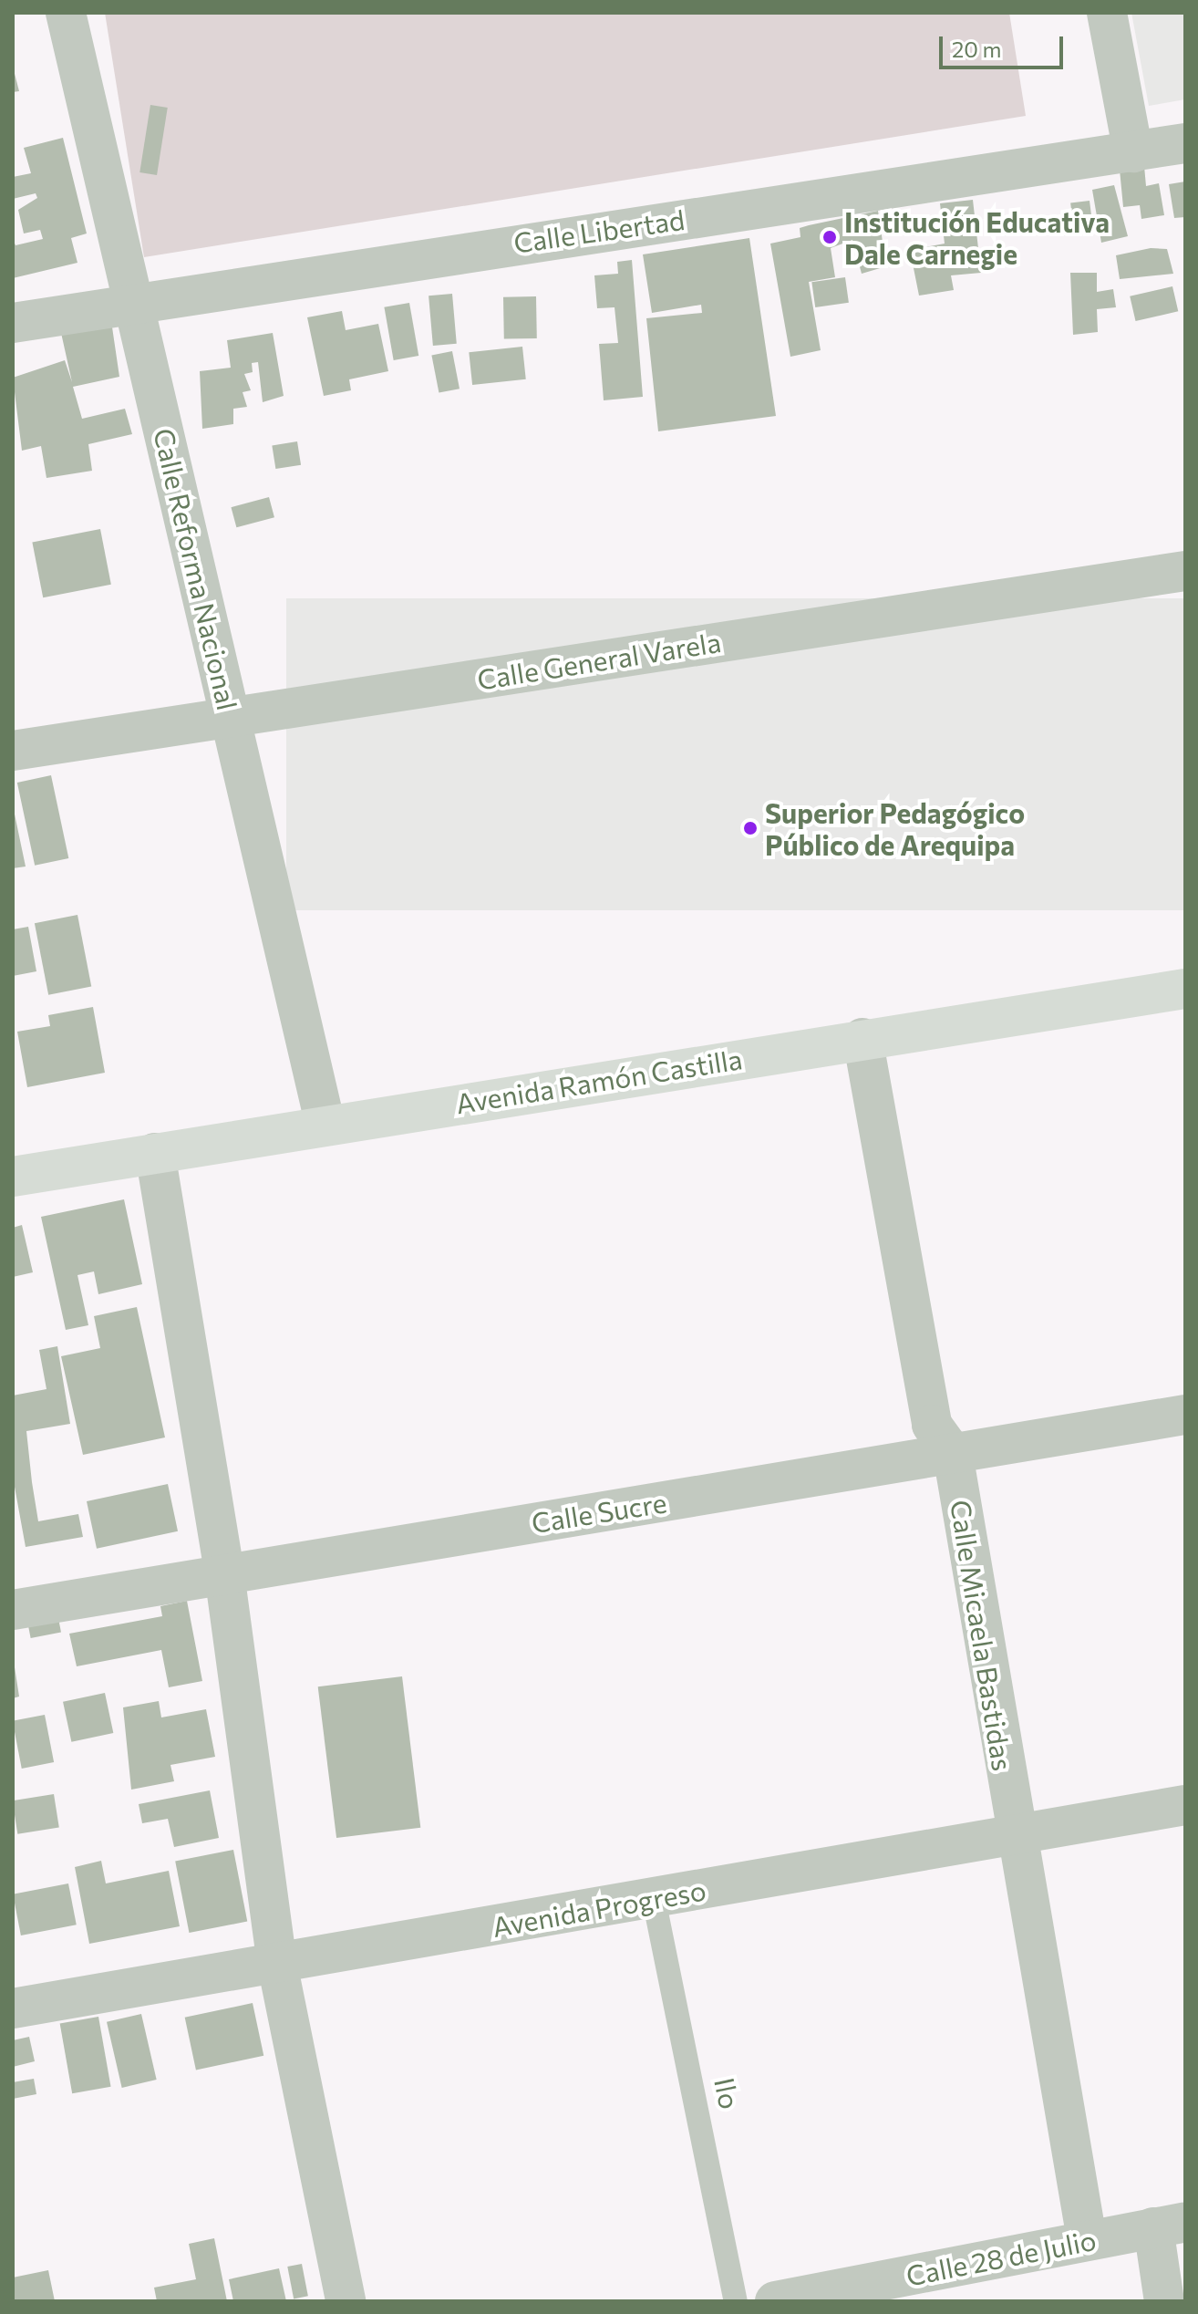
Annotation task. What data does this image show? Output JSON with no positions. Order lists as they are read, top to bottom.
{
  "streets": {
    "main road": ["Avenida Ramón Castilla"],
    "street": [
      "Calle Libertad",
      "Calle Reforma Nacional",
      "Calle General Varela",
      "Calle Sucre",
      "Calle Micaela Bastidas",
      "Avenida Progreso",
      "Calle 28 de Julio"
    ],
    "lane": ["Ilo"]
  },
  "crossings": [
    ["Calle Libertad", "Calle Reforma Nacional"],
    ["Calle Reforma Nacional", "Calle General Varela"],
    ["Calle Reforma Nacional", "Avenida Ramón Castilla"],
    ["Avenida Ramón Castilla", "Calle Micaela Bastidas"],
    ["Calle Sucre", "Calle Micaela Bastidas"],
    ["Calle Micaela Bastidas", "Avenida Progreso"],
    ["Calle Micaela Bastidas", "Calle 28 de Julio"],
    ["Avenida Progreso", "Ilo"]
  ],
  "places": ["Institución Educativa Dale Carnegie", "Superior Pedagógico Público de Arequipa"],
  "scale_bar": "20 m"
}
